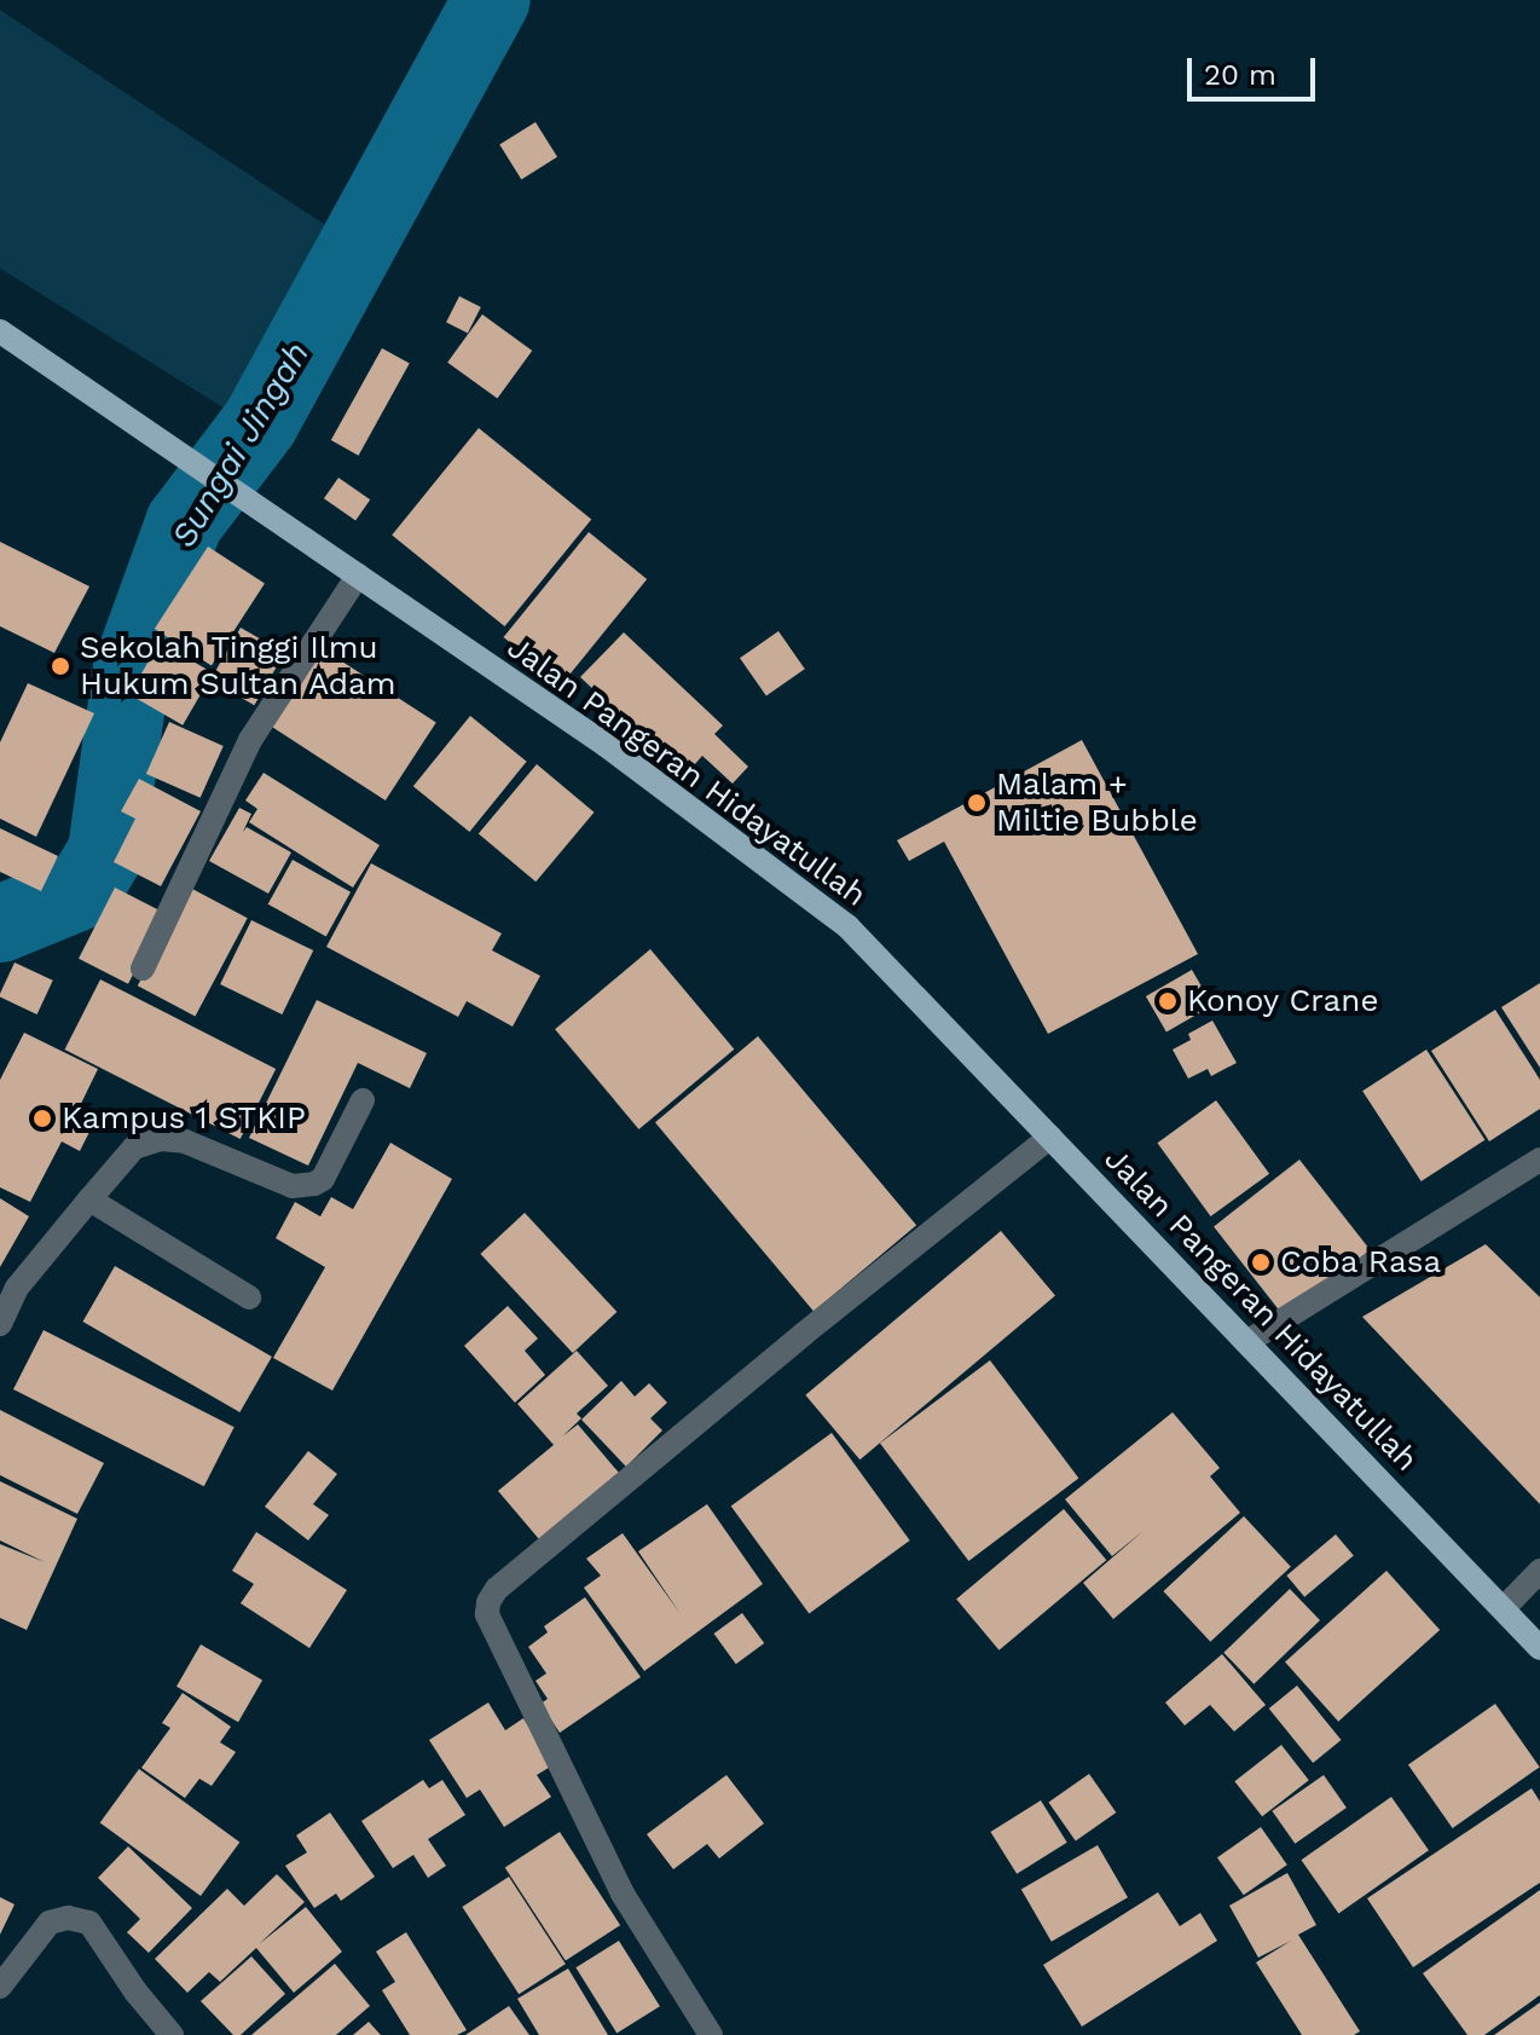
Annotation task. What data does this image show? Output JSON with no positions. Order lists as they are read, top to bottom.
{
  "streets": {
    "main road": ["Jalan Pangeran Hidayatullah"]
  },
  "water": ["Sungai Jingah"],
  "places": [
    "Sekolah Tinggi Ilmu Hukum Sultan Adam",
    "Malam + Miltie Bubble",
    "Konoy Crane",
    "Kampus 1 STKIP",
    "Coba Rasa"
  ],
  "scale_bar": "20 m"
}
